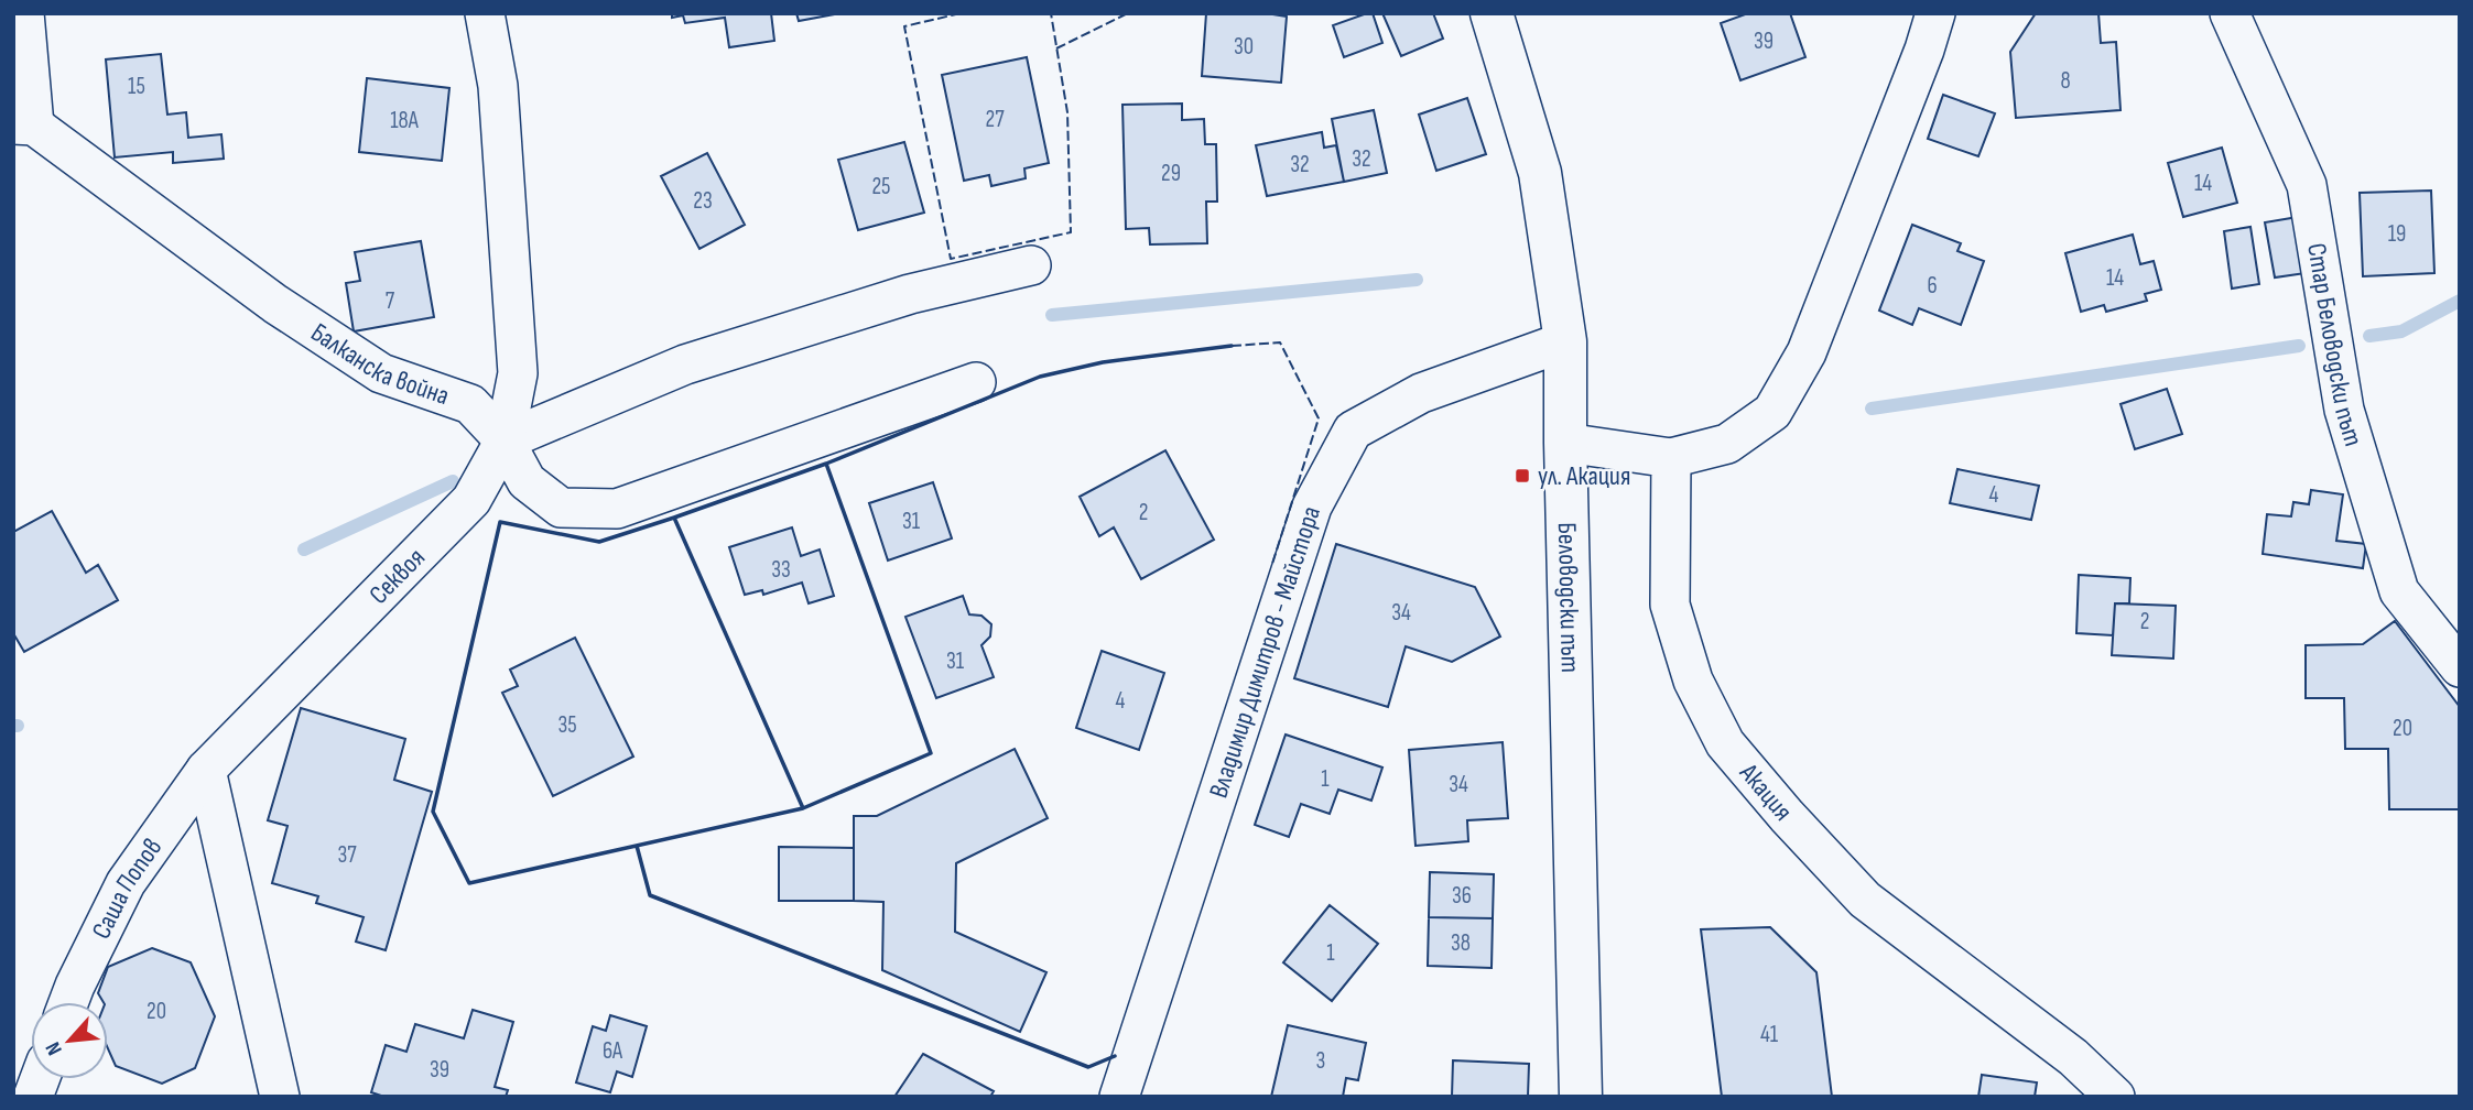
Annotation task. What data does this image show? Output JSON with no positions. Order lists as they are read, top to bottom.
{
  "streets": {
    "street": [
      "Стар Беловодски път",
      "Балканска война",
      "Секвоя",
      "Беловодски път",
      "Владимир Димитров - Майстора",
      "Акация",
      "Саша Попов"
    ]
  },
  "crossings": [
    ["Балканска война", "Секвоя"],
    ["Секвоя", "Саша Попов"],
    ["Беловодски път", "Владимир Димитров - Майстора"]
  ],
  "places": {
    "transit": ["ул. Акация"]
  },
  "house_numbers": [
    "39",
    "30",
    "8",
    "15",
    "27",
    "18А",
    "32",
    "32",
    "29",
    "14",
    "25",
    "23",
    "19",
    "14",
    "6",
    "7",
    "4",
    "2",
    "31",
    "33",
    "34",
    "2",
    "31",
    "4",
    "35",
    "20",
    "1",
    "34",
    "37",
    "36",
    "38",
    "1",
    "20",
    "41",
    "6A",
    "3",
    "39"
  ],
  "north": "bottom left"
}
